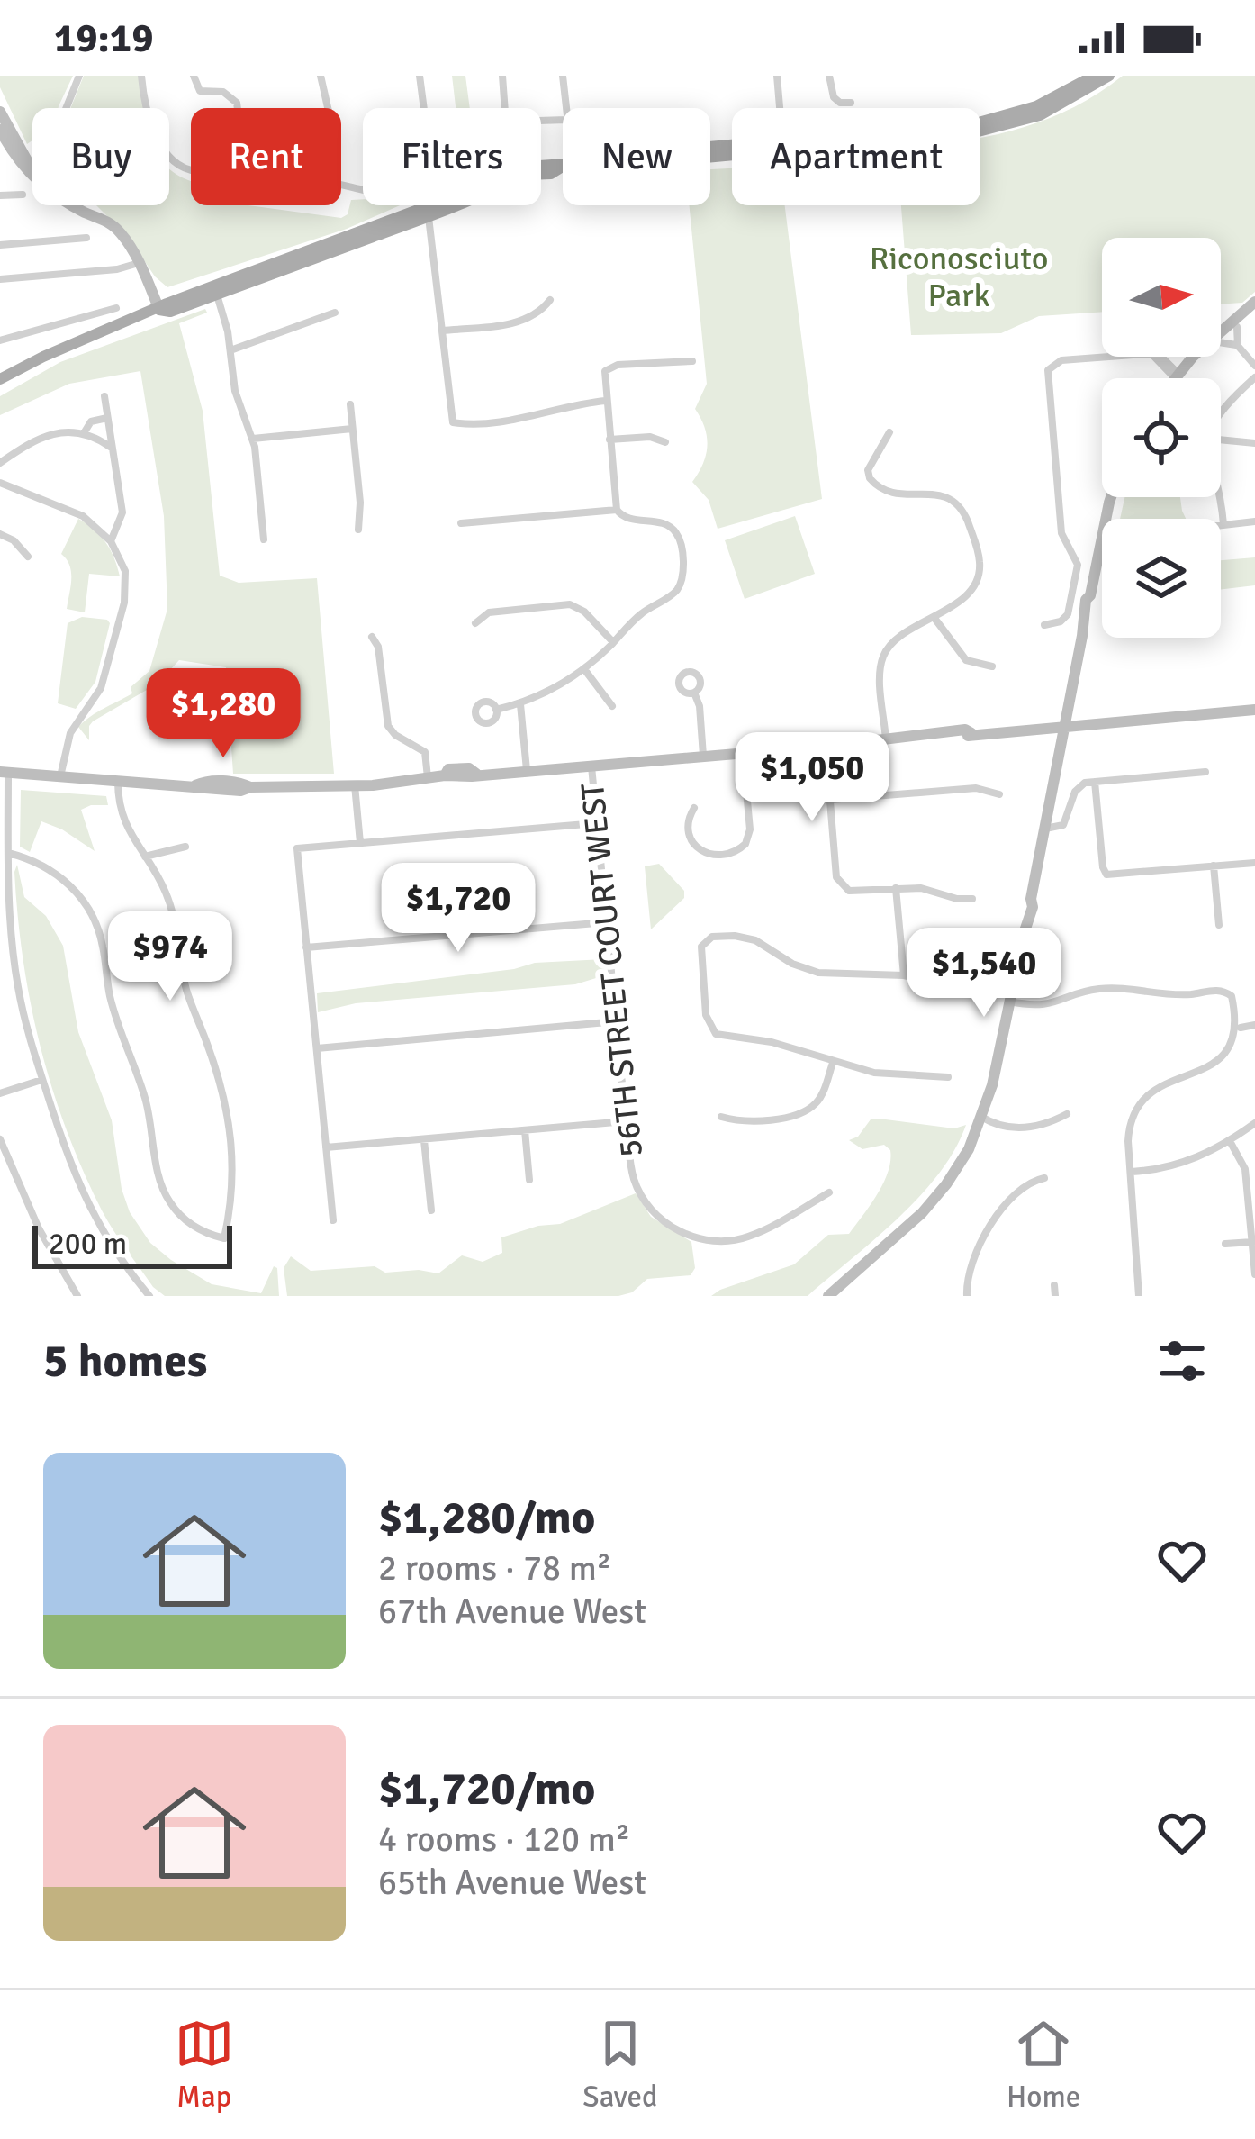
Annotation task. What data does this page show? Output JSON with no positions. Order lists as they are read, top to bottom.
{
  "streets": {
    "street": ["56TH STREET COURT WEST"]
  },
  "parks": ["Riconosciuto Park"],
  "scale_bar": "200 m",
  "north": "right",
  "page": {
    "status": "19:19",
    "chip": [
      "Buy",
      "Rent",
      "Filters",
      "New",
      "Apartment"
    ],
    "price": [
      "$1,280",
      "$1,050",
      "$1,720",
      "$974",
      "$1,540"
    ],
    "scale": "200 m",
    "heading": "5 homes",
    "list": [
      {
        "name": "$1,280/mo",
        "note": "2 rooms · 78 m² · 67th Avenue West"
      },
      {
        "name": "$1,720/mo",
        "note": "4 rooms · 120 m² · 65th Avenue West"
      }
    ],
    "tabs": ["Map", "Saved", "Home"]
  }
}
